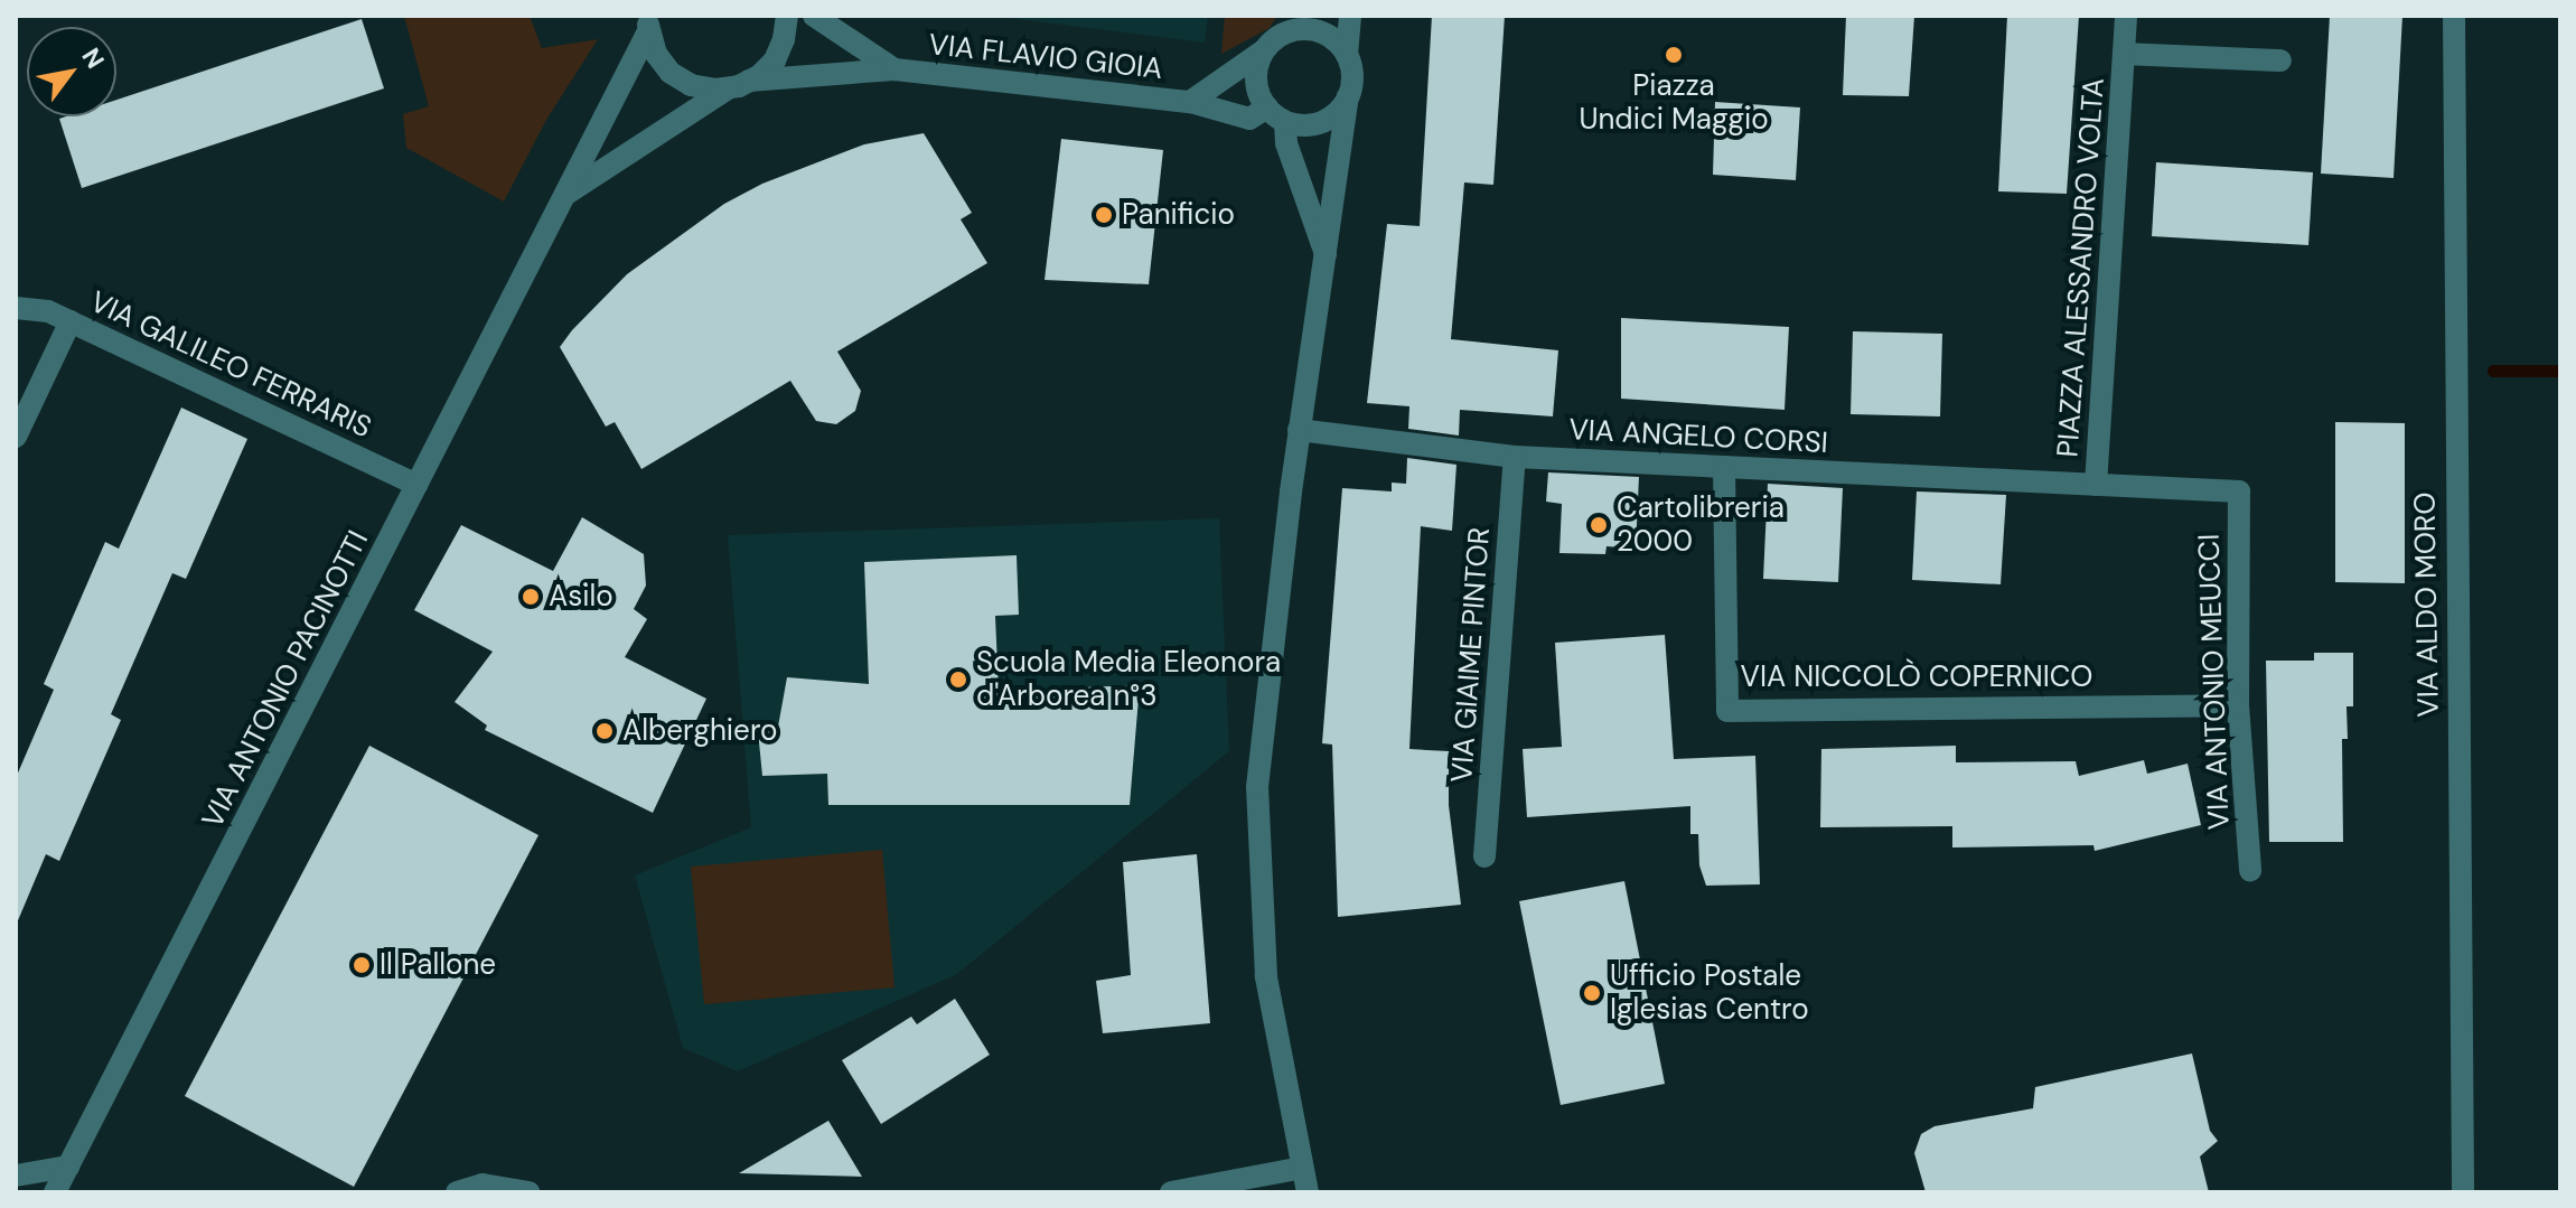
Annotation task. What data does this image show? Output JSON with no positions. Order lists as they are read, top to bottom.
{
  "streets": {
    "street": [
      "VIA FLAVIO GIOIA",
      "PIAZZA ALESSANDRO VOLTA",
      "VIA GALILEO FERRARIS",
      "VIA ANGELO CORSI",
      "VIA ALDO MORO",
      "VIA GIAIME PINTOR",
      "VIA NICCOLÒ COPERNICO",
      "VIA ANTONIO PACINOTTI",
      "VIA ANTONIO MEUCCI"
    ]
  },
  "crossings": [
    ["VIA FLAVIO GIOIA", "VIA ANTONIO PACINOTTI"],
    ["PIAZZA ALESSANDRO VOLTA", "VIA ANGELO CORSI"],
    ["VIA GALILEO FERRARIS", "VIA ANTONIO PACINOTTI"],
    ["VIA ANGELO CORSI", "VIA GIAIME PINTOR"],
    ["VIA ANGELO CORSI", "VIA NICCOLÒ COPERNICO"],
    ["VIA ANGELO CORSI", "VIA ANTONIO MEUCCI"],
    ["VIA NICCOLÒ COPERNICO", "VIA ANTONIO MEUCCI"]
  ],
  "places": [
    "Piazza Undici Maggio",
    "Panificio",
    "Cartolibreria 2000",
    "Asilo",
    "Scuola Media Eleonora d'Arborea n°3",
    "Alberghiero",
    "Il Pallone",
    "Ufficio Postale Iglesias Centro"
  ],
  "north": "top right"
}
